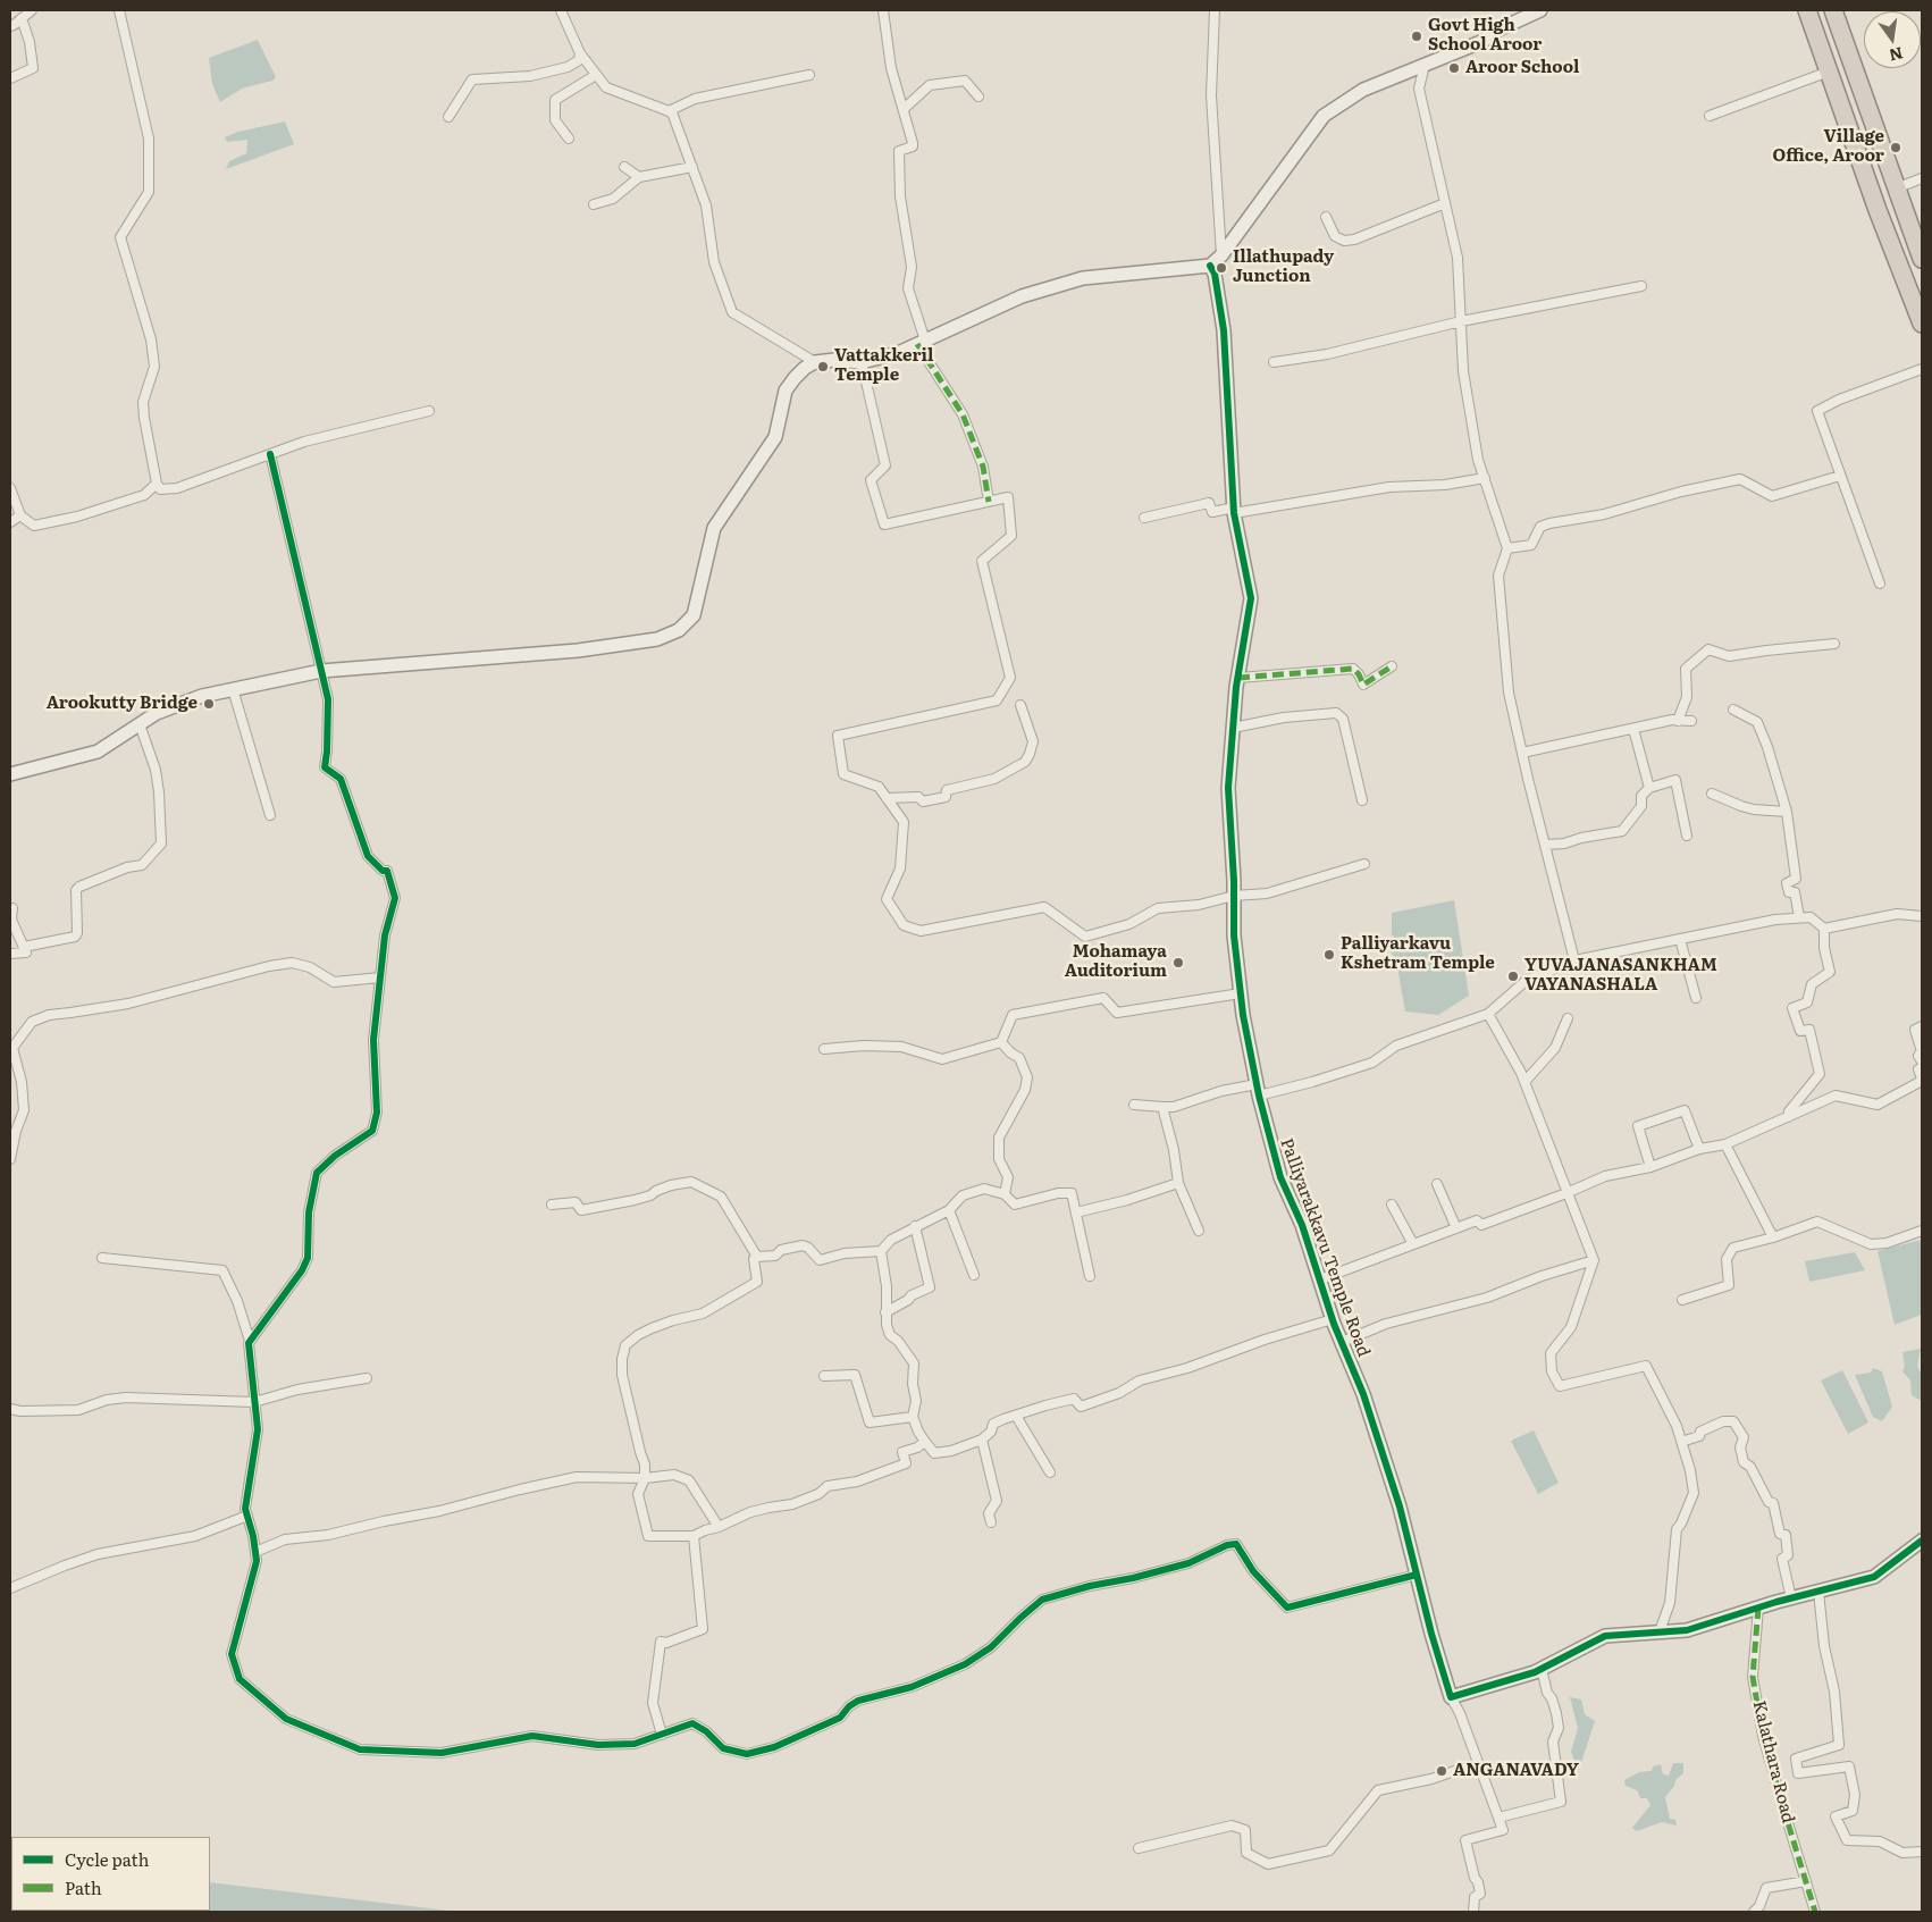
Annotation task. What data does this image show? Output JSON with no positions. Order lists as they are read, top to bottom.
{
  "streets": {
    "street": ["Palliyarakkavu Temple Road", "Kalathara Road"]
  },
  "places": [
    "Govt High School Aroor",
    "Aroor School",
    "Village Office, Aroor",
    "Illathupady Junction",
    "Vattakkeril Temple",
    "Arookutty Bridge",
    "Palliyarkavu Kshetram Temple",
    "Mohamaya Auditorium",
    "YUVAJANASANKHAM VAYANASHALA",
    "ANGANAVADY"
  ],
  "legend": ["Cycle path", "Path"],
  "north": "bottom"
}
